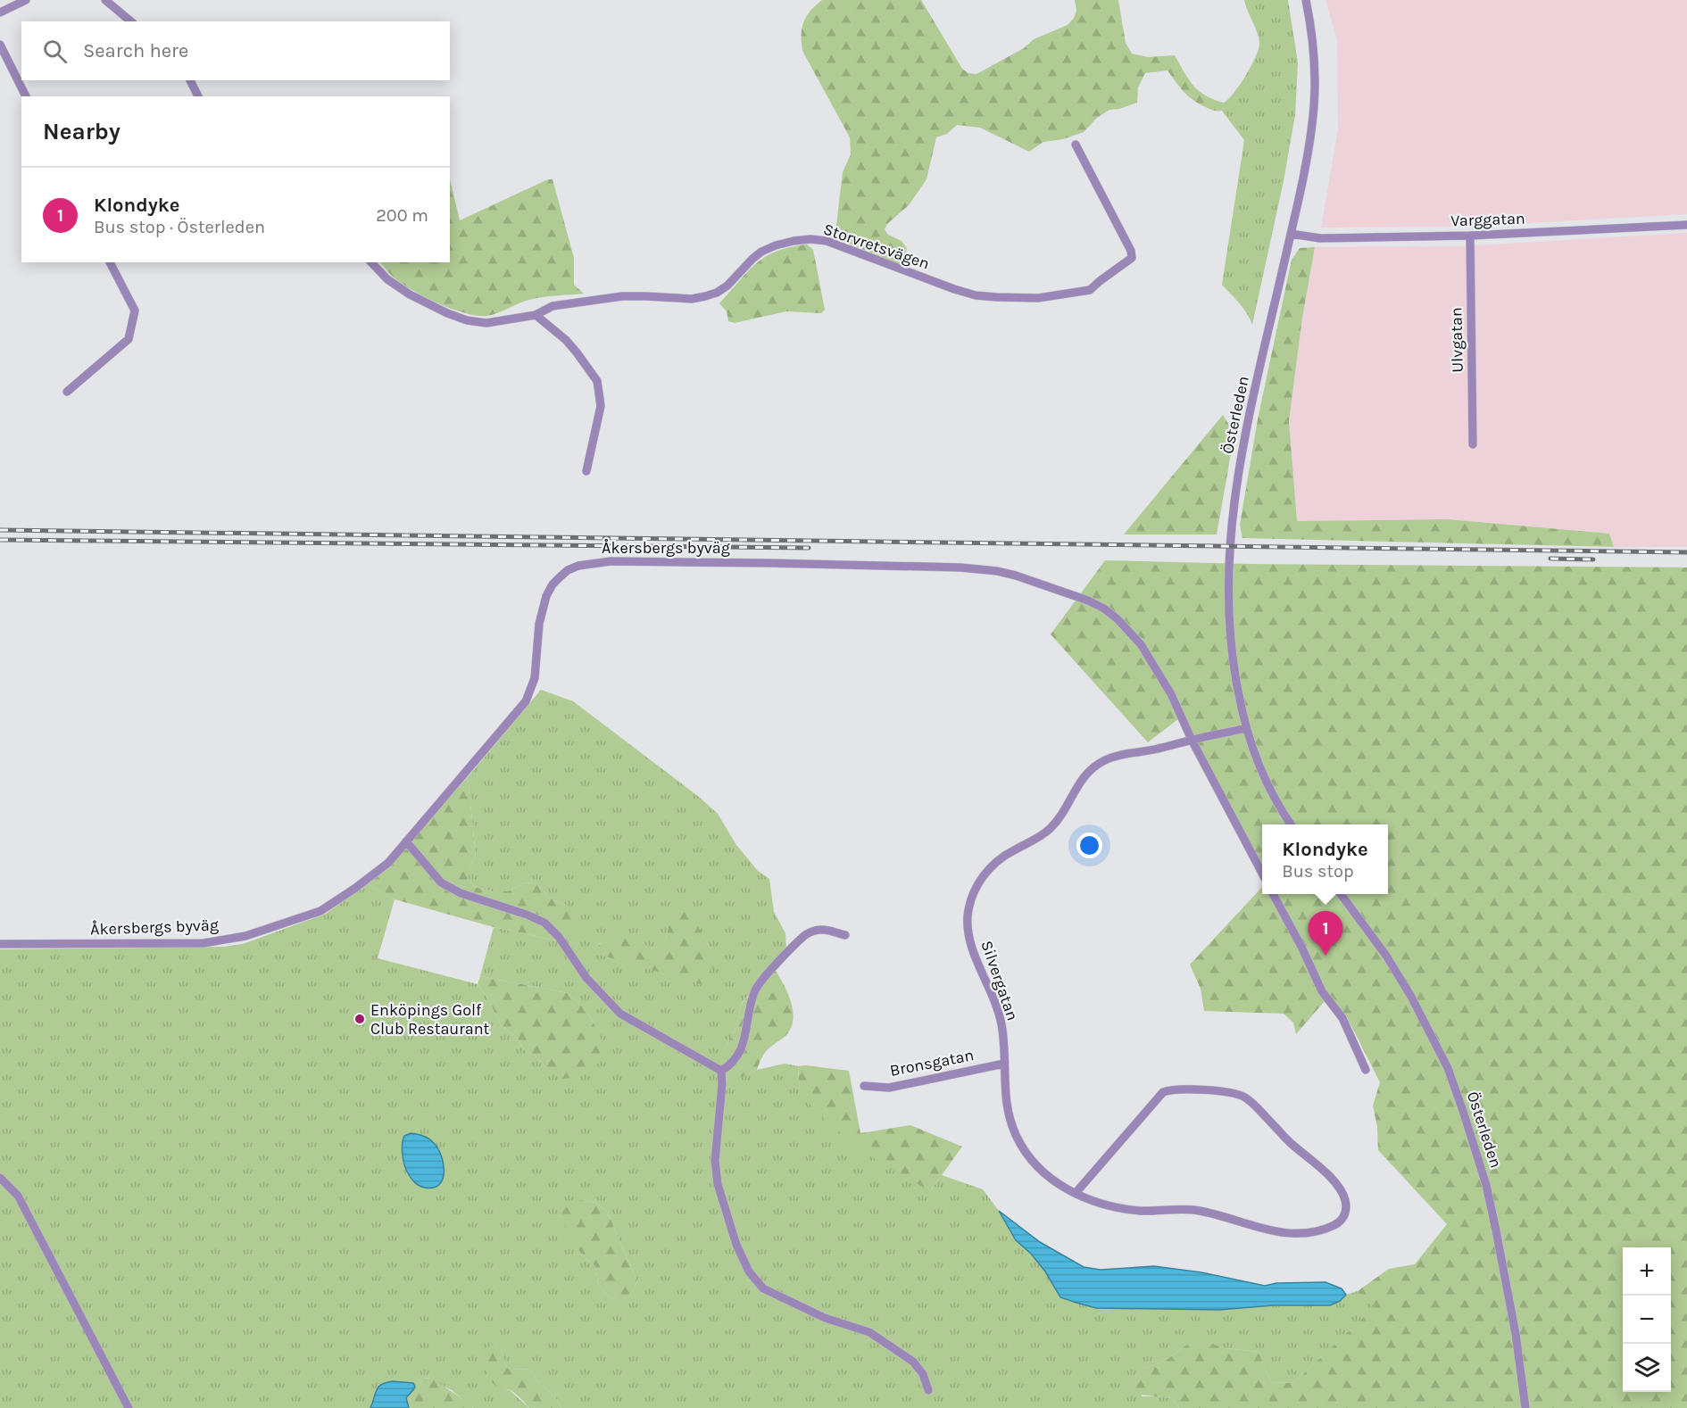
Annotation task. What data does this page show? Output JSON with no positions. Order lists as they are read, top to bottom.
{
  "streets": {
    "street": [
      "Varggatan",
      "Storvretsvägen",
      "Ulvgatan",
      "Österleden",
      "Åkersbergs byväg",
      "Silvergatan",
      "Bronsgatan"
    ]
  },
  "crossings": [
    ["Varggatan", "Ulvgatan"],
    ["Varggatan", "Österleden"],
    ["Österleden", "Silvergatan"],
    ["Åkersbergs byväg", "Silvergatan"],
    ["Silvergatan", "Bronsgatan"]
  ],
  "places": ["Enköpings Golf Club Restaurant"],
  "page": {
    "search": "Search here",
    "heading": "Nearby",
    "list": [
      {
        "mark": "1",
        "name": "Klondyke",
        "note": "Bus stop · Österleden",
        "value": "200 m"
      }
    ],
    "popup": ["Klondyke", "Bus stop"],
    "pins": "1",
    "map_buttons": ["+", "−"]
  }
}
